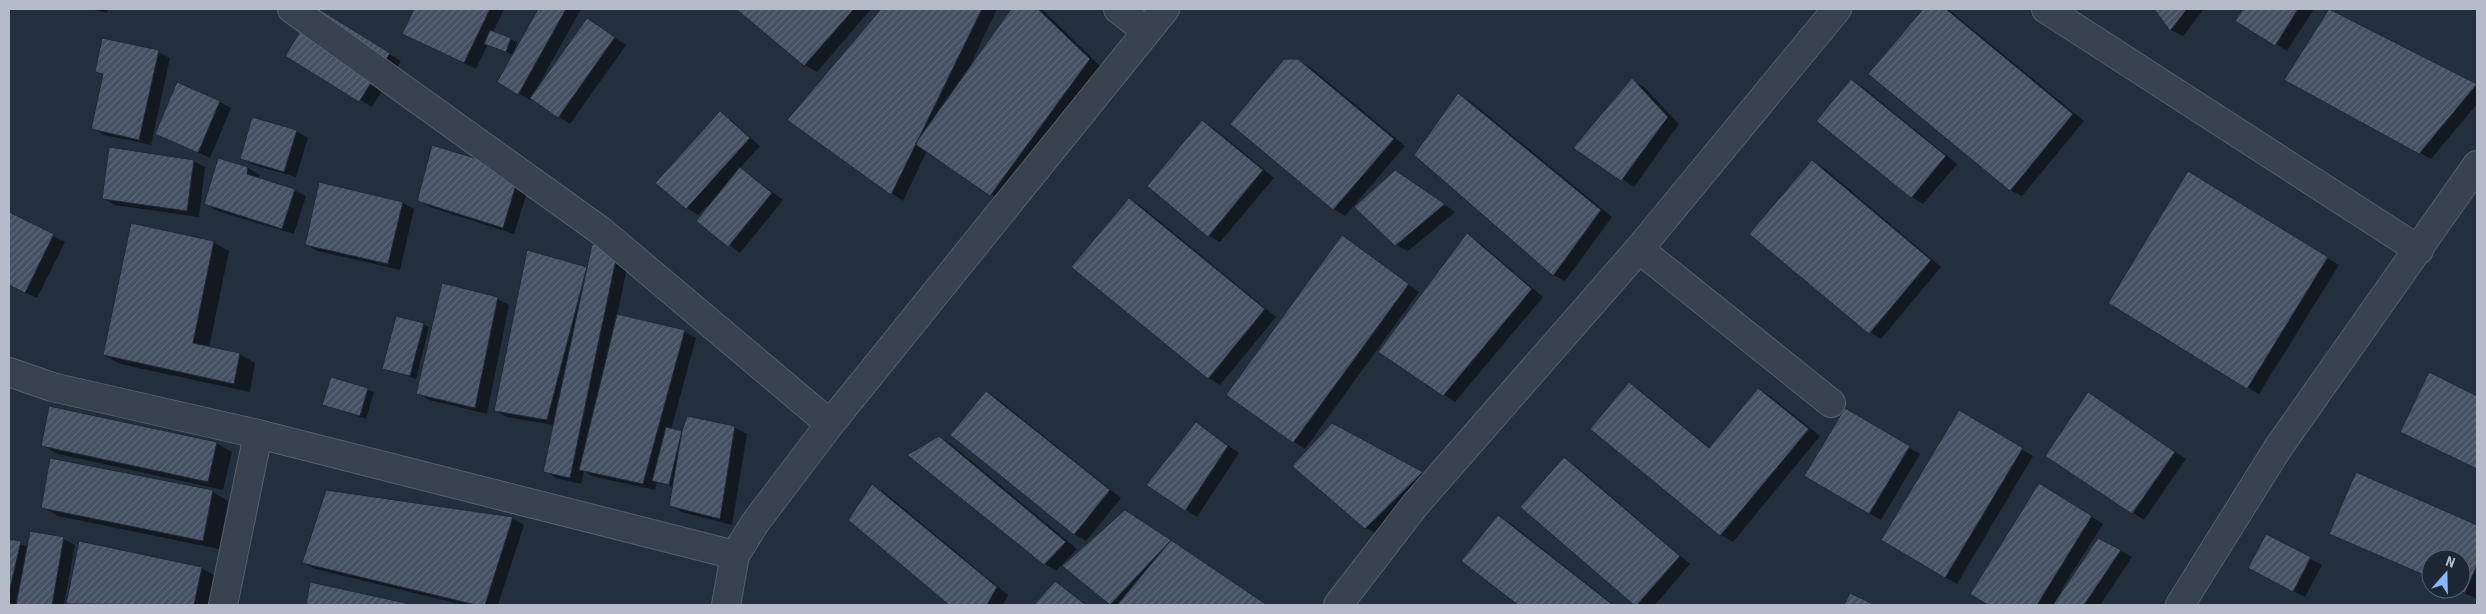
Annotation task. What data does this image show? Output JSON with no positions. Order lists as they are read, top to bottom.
{
  "north": "top"
}
